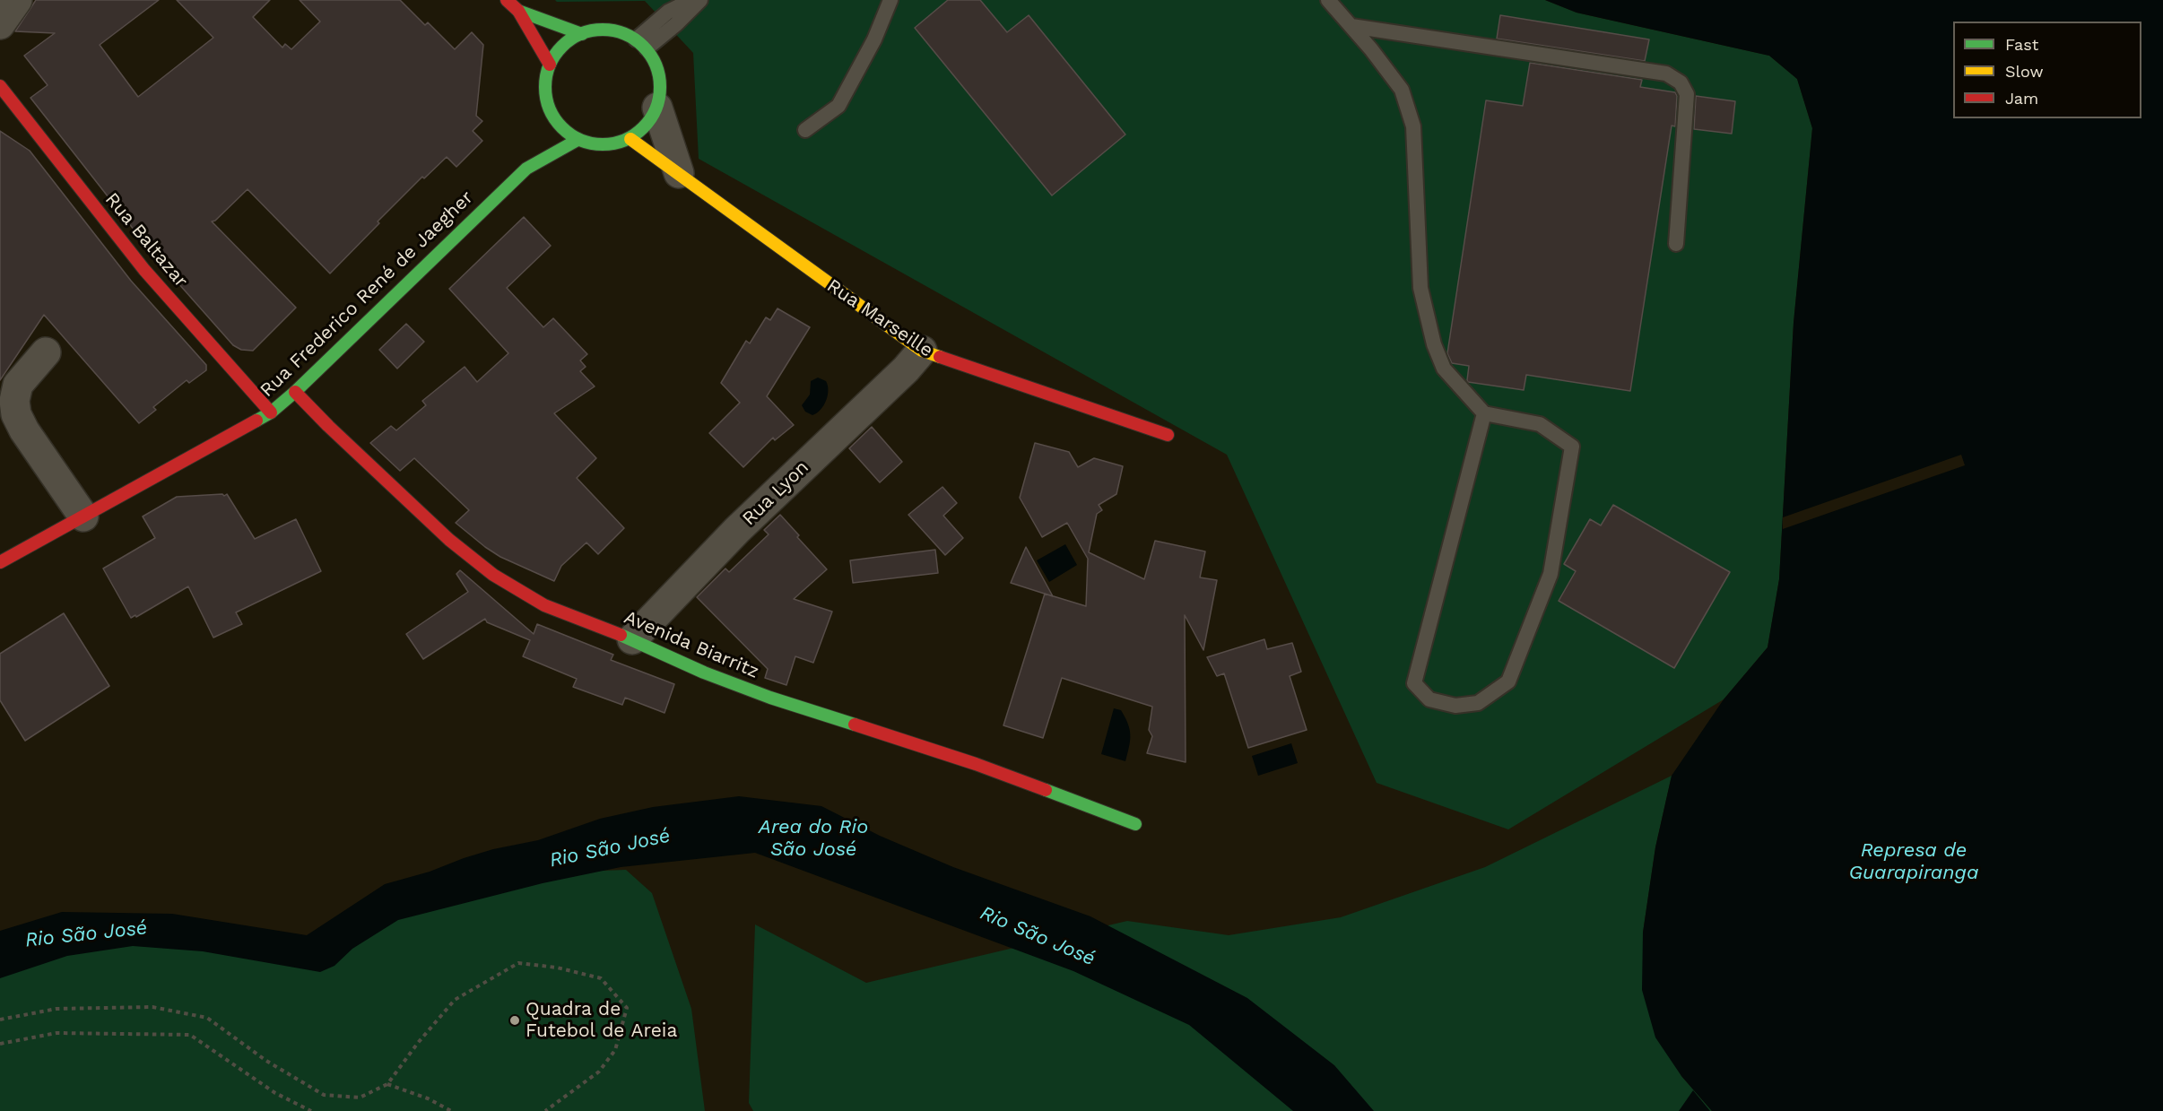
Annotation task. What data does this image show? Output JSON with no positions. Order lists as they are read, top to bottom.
{
  "streets": {
    "street": [
      "Rua Baltazar",
      "Rua Frederico René de Jaegher",
      "Rua Marseille",
      "Rua Lyon",
      "Avenida Biarritz"
    ]
  },
  "crossings": [
    ["Rua Baltazar", "Rua Frederico René de Jaegher"],
    ["Rua Frederico René de Jaegher", "Rua Marseille"],
    ["Rua Frederico René de Jaegher", "Avenida Biarritz"],
    ["Rua Marseille", "Rua Lyon"],
    ["Rua Lyon", "Avenida Biarritz"]
  ],
  "water": ["Area do Rio São José", "Rio São José", "Represa de Guarapiranga"],
  "places": ["Quadra de Futebol de Areia"],
  "legend": ["Fast", "Slow", "Jam"]
}
